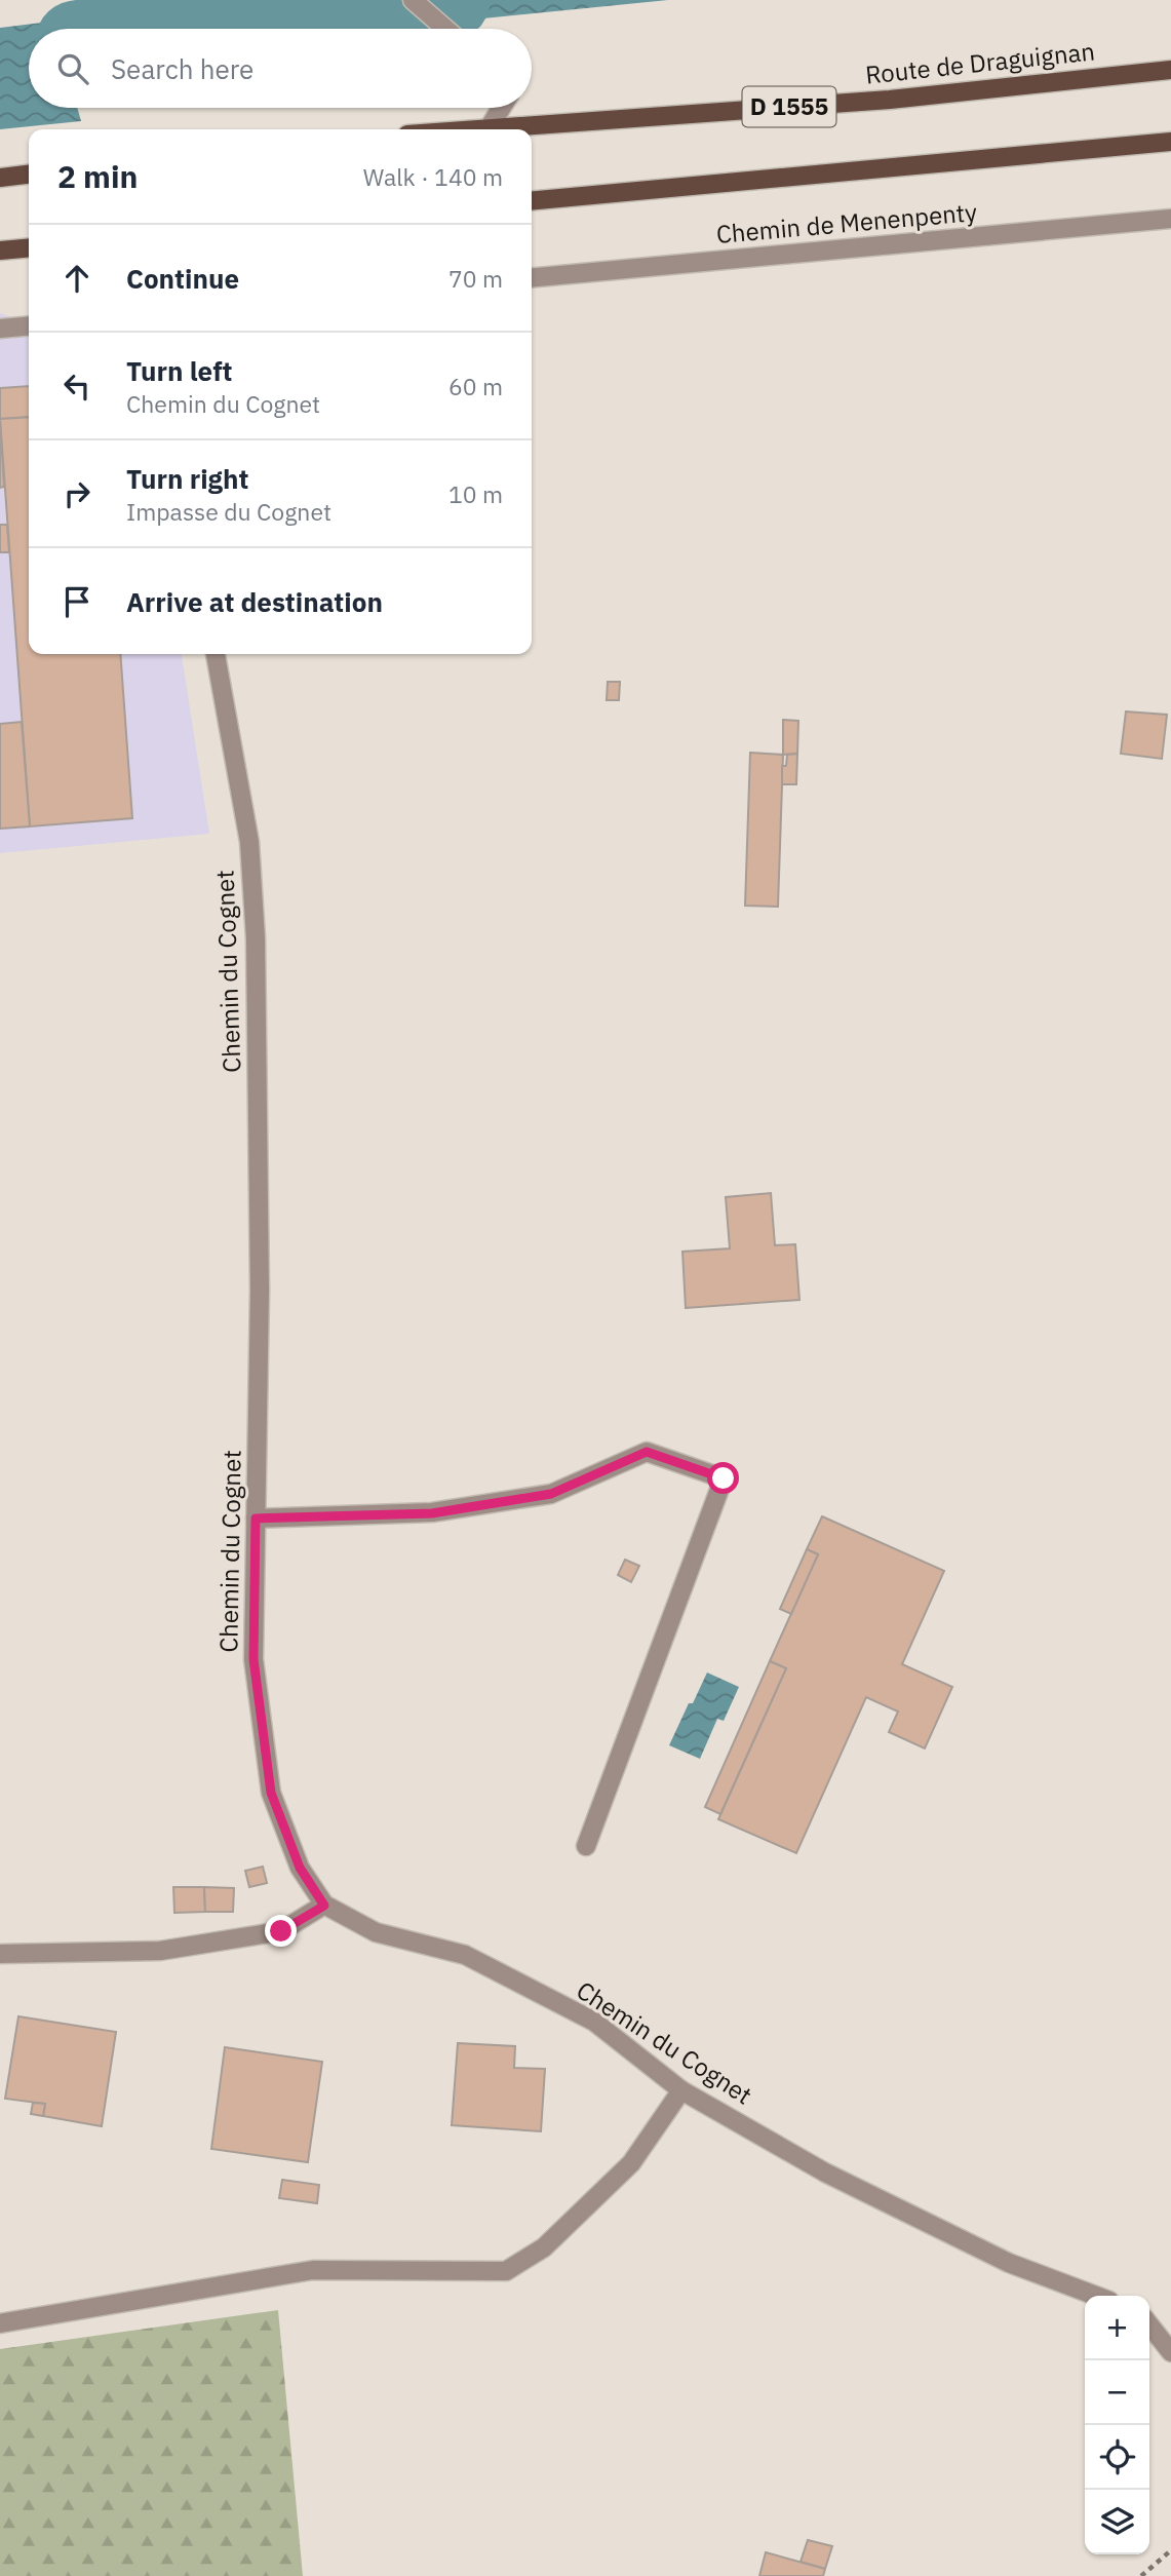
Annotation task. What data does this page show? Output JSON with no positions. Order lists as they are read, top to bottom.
{
  "streets": {
    "main road": ["Route de Draguignan", "D 1555"],
    "street": ["Chemin de Menenpenty", "Chemin du Cognet"]
  },
  "page": {
    "search": "Search here",
    "heading": ["2 min", "Walk · 140 m"],
    "list": [
      ["Continue", "70 m"],
      ["Turn left", "Chemin du Cognet", "60 m"],
      ["Turn right", "Impasse du Cognet", "10 m"],
      "Arrive at destination"
    ],
    "map_buttons": ["+", "−"]
  }
}
